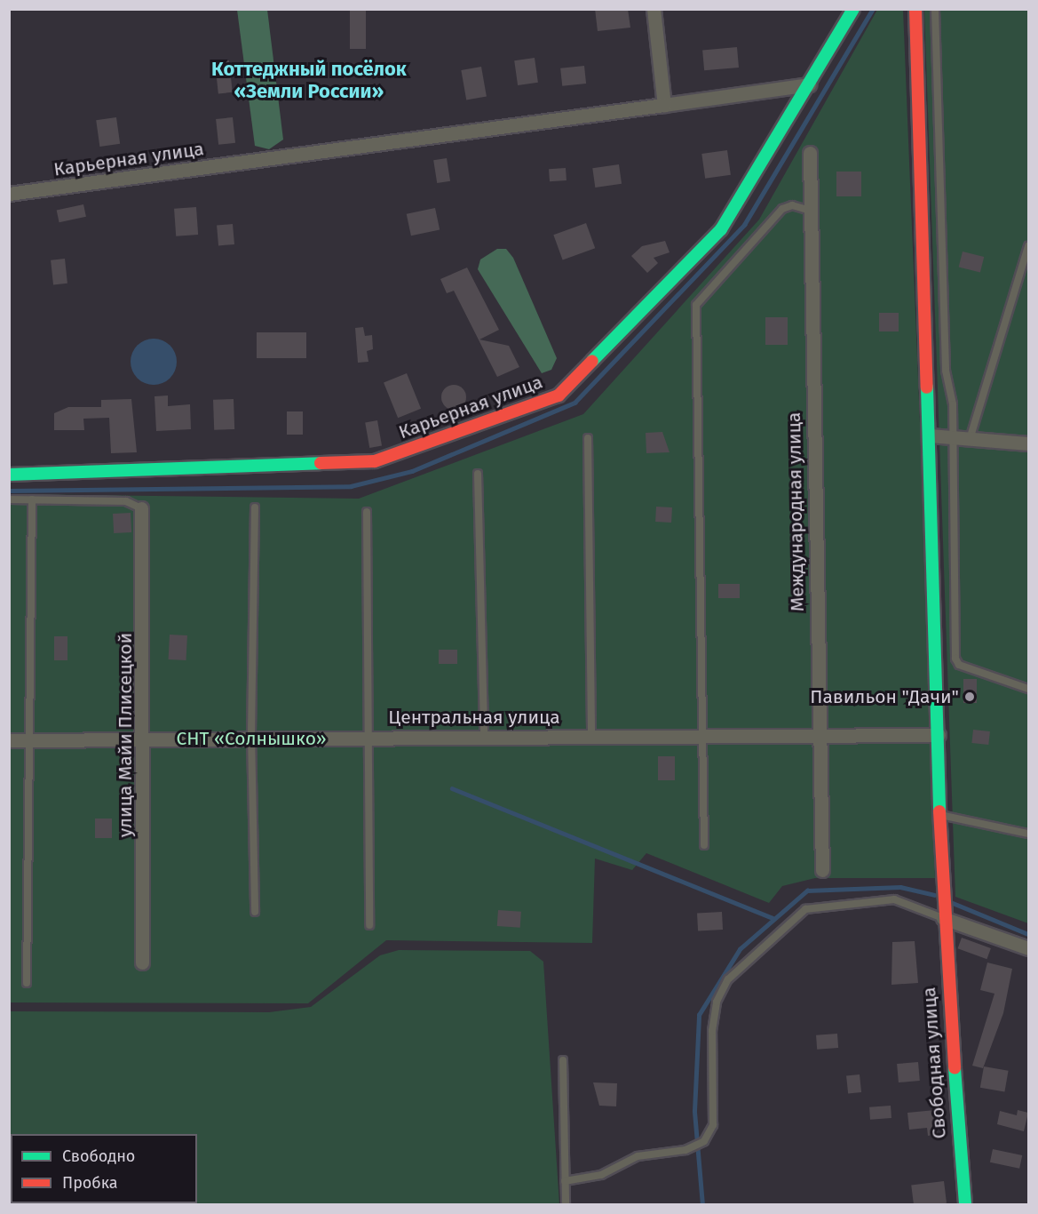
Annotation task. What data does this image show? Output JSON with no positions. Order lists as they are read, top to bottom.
{
  "streets": {
    "street": [
      "Карьерная улица",
      "Международная улица",
      "Центральная улица",
      "улица Майи Плисецкой",
      "Свободная улица"
    ]
  },
  "crossings": [
    ["Международная улица", "Центральная улица"],
    ["Центральная улица", "улица Майи Плисецкой"],
    ["Центральная улица", "Свободная улица"]
  ],
  "districts": ["Коттеджный посёлок «Земли России»"],
  "parks": ["СНТ «Солнышко»"],
  "places": ["Павильон \"Дачи\""],
  "legend": ["Свободно", "Пробка"]
}
